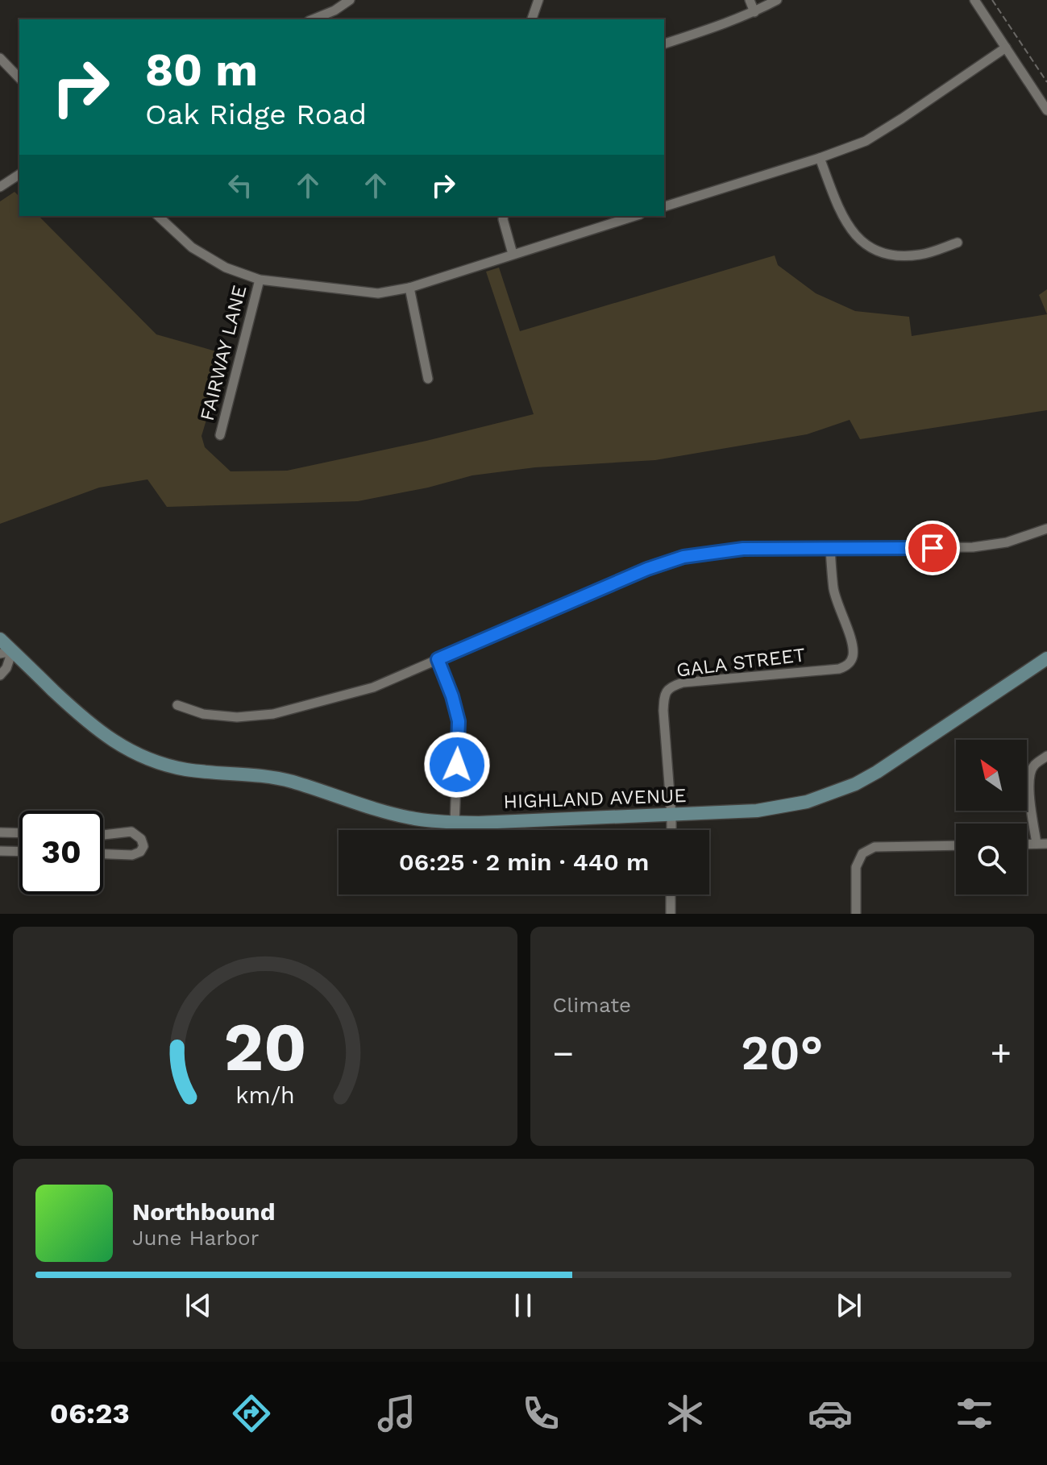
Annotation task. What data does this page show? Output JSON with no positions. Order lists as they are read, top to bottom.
{
  "streets": {
    "main road": ["HIGHLAND AVENUE"],
    "street": ["FAIRWAY LANE", "GALA STREET"]
  },
  "crossings": [
    ["GALA STREET", "HIGHLAND AVENUE"]
  ],
  "north": "top left",
  "page": {
    "turn": ["80 m", "Oak Ridge Road"],
    "limit": "30",
    "trip": "06:25 · 2 min · 440 m",
    "tile": "Climate",
    "heat": ["−", "20°", "+"],
    "song": ["Northbound", "June Harbor"],
    "tabs": "06:23",
    "gauge": ["20", "km/h"]
  }
}
